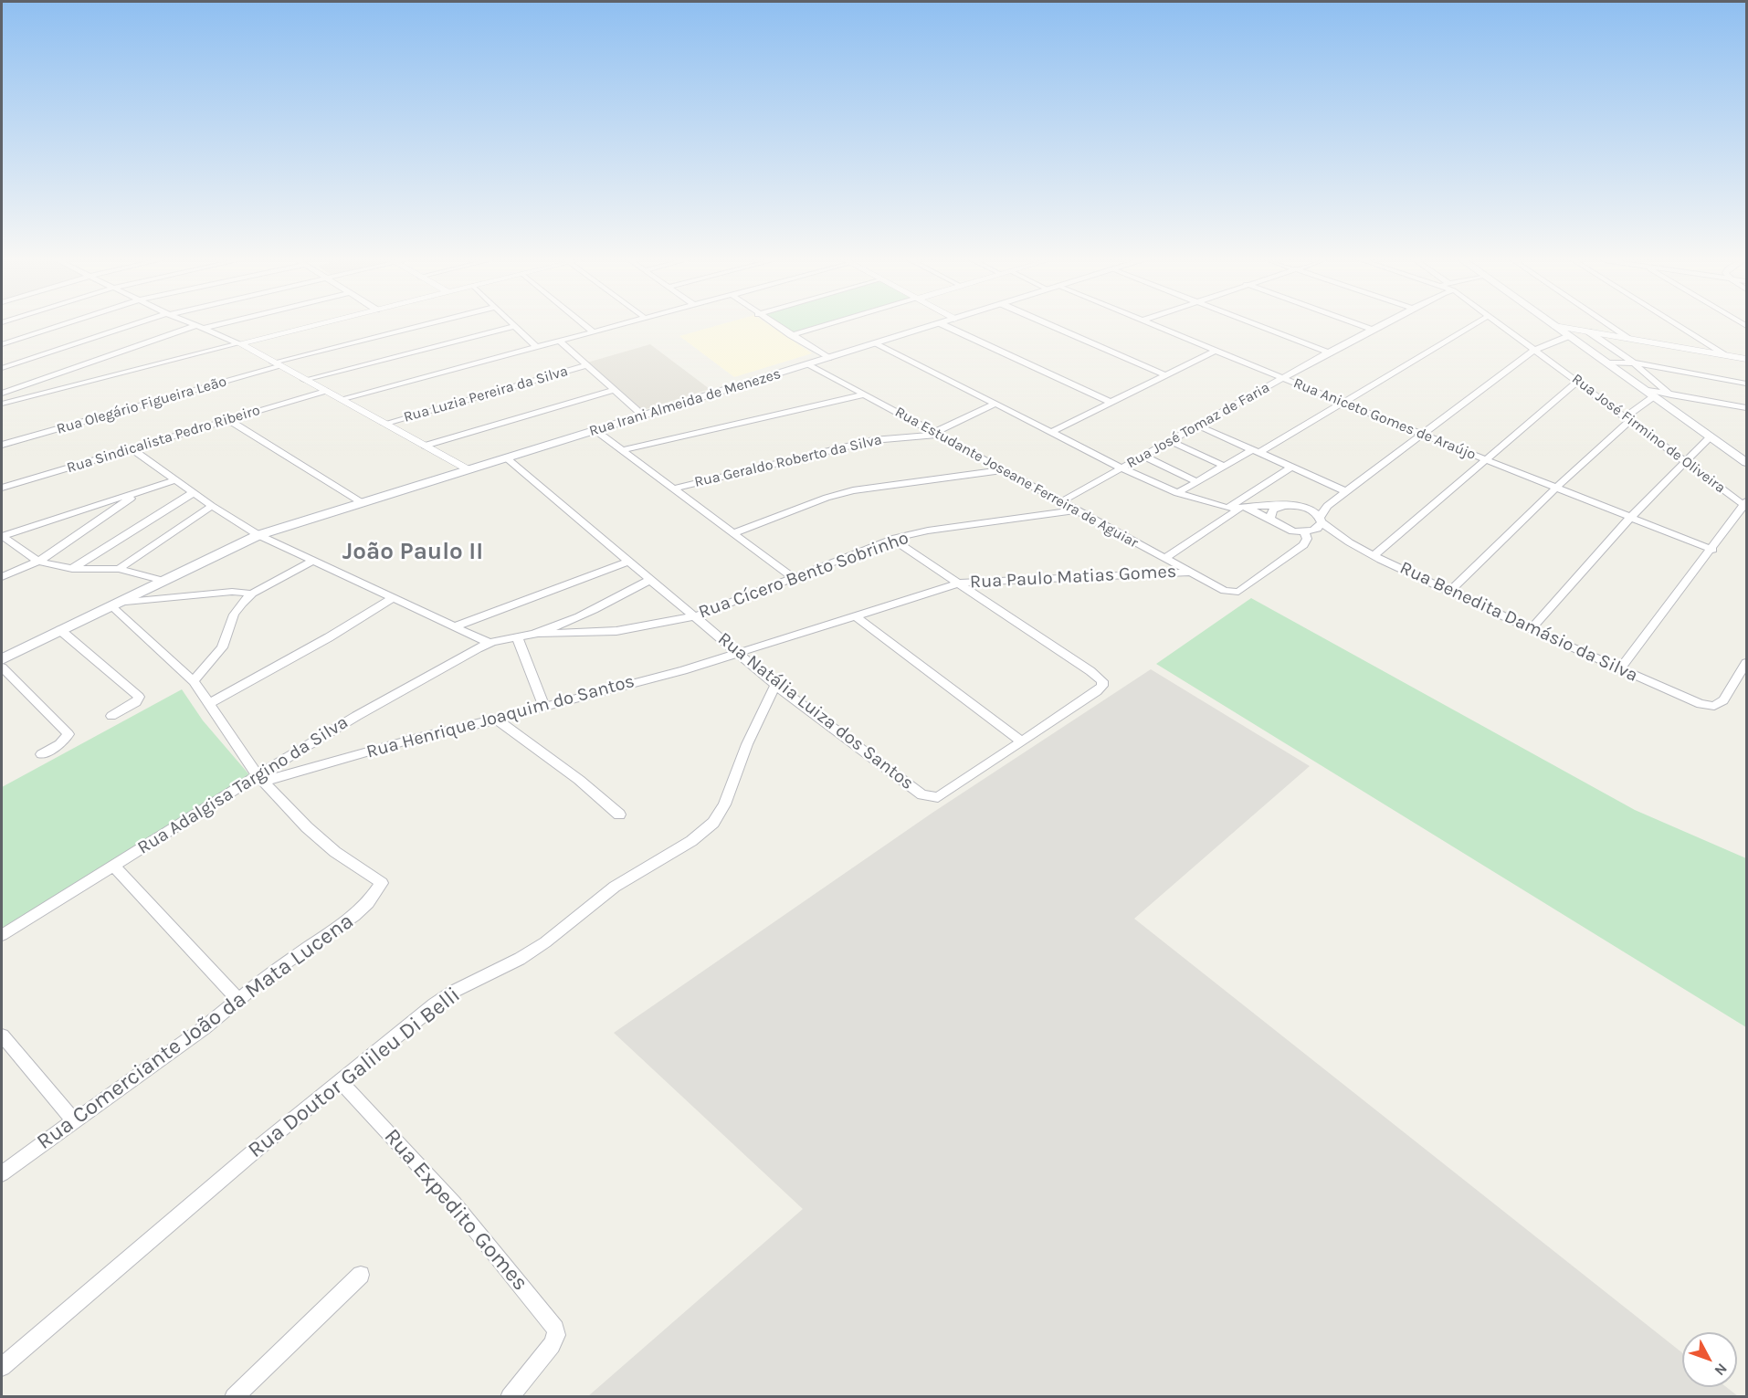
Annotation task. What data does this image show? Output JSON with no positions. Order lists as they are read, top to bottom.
{
  "streets": {
    "main road": ["Rua Irani Almeida de Menezes"],
    "street": [
      "Rua Luzia Pereira da Silva",
      "Rua Olegário Figueira Leão",
      "Rua Aniceto Gomes de Araújo",
      "Rua José Tomaz de Faria",
      "Rua José Firmino de Oliveira",
      "Rua Sindicalista Pedro Ribeiro",
      "Rua Geraldo Roberto da Silva",
      "Rua Estudante Joseane Ferreira de Aguiar",
      "Rua Cícero Bento Sobrinho",
      "Rua Paulo Matias Gomes",
      "Rua Benedita Damásio da Silva",
      "Rua Natália Luiza dos Santos",
      "Rua Henrique Joaquim do Santos",
      "Rua Adalgisa Targino da Silva",
      "Rua Comerciante João da Mata Lucena",
      "Rua Doutor Galileu Di Belli",
      "Rua Expedito Gomes"
    ]
  },
  "crossings": [
    ["Rua Irani Almeida de Menezes", "Rua Estudante Joseane Ferreira de Aguiar"],
    ["Rua Irani Almeida de Menezes", "Rua Natália Luiza dos Santos"],
    ["Rua Aniceto Gomes de Araújo", "Rua José Tomaz de Faria"],
    ["Rua José Tomaz de Faria", "Rua Estudante Joseane Ferreira de Aguiar"],
    ["Rua Geraldo Roberto da Silva", "Rua Estudante Joseane Ferreira de Aguiar"],
    ["Rua Estudante Joseane Ferreira de Aguiar", "Rua Cícero Bento Sobrinho"],
    ["Rua Estudante Joseane Ferreira de Aguiar", "Rua Paulo Matias Gomes"],
    ["Rua Estudante Joseane Ferreira de Aguiar", "Rua Benedita Damásio da Silva"],
    ["Rua Cícero Bento Sobrinho", "Rua Natália Luiza dos Santos"],
    ["Rua Cícero Bento Sobrinho", "Rua Adalgisa Targino da Silva"],
    ["Rua Paulo Matias Gomes", "Rua Natália Luiza dos Santos"],
    ["Rua Paulo Matias Gomes", "Rua Henrique Joaquim do Santos"],
    ["Rua Natália Luiza dos Santos", "Rua Henrique Joaquim do Santos"],
    ["Rua Natália Luiza dos Santos", "Rua Doutor Galileu Di Belli"],
    ["Rua Henrique Joaquim do Santos", "Rua Adalgisa Targino da Silva"],
    ["Rua Henrique Joaquim do Santos", "Rua Comerciante João da Mata Lucena"],
    ["Rua Adalgisa Targino da Silva", "Rua Comerciante João da Mata Lucena"],
    ["Rua Doutor Galileu Di Belli", "Rua Expedito Gomes"]
  ],
  "districts": ["João Paulo II"],
  "north": "bottom right"
}
